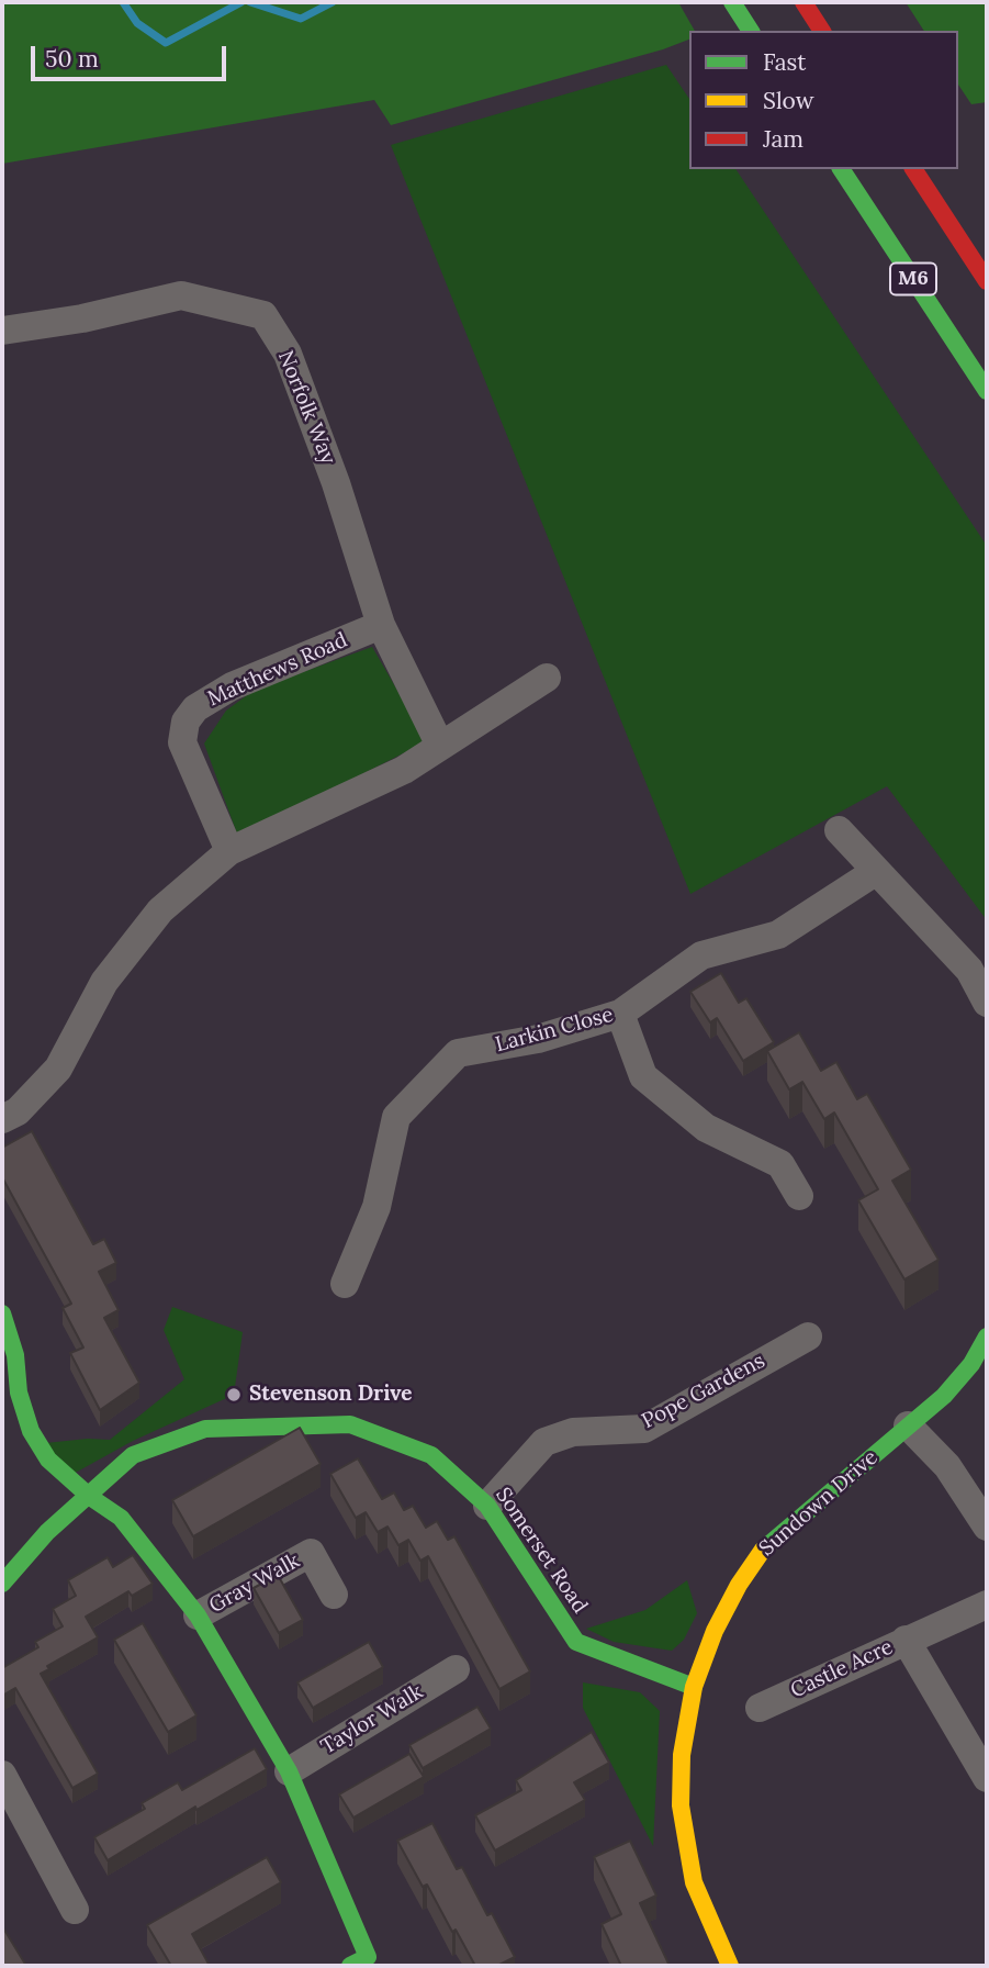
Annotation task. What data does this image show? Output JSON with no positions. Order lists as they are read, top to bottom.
{
  "streets": {
    "main road": ["M6", "Sundown Drive", "Somerset Road"],
    "street": [
      "Norfolk Way",
      "Matthews Road",
      "Larkin Close",
      "Pope Gardens",
      "Gray Walk",
      "Castle Acre",
      "Taylor Walk"
    ]
  },
  "crossings": [
    ["Norfolk Way", "Matthews Road"],
    ["Pope Gardens", "Somerset Road"],
    ["Sundown Drive", "Somerset Road"]
  ],
  "places": ["Stevenson Drive"],
  "legend": ["Fast", "Slow", "Jam"],
  "scale_bar": "50 m"
}
